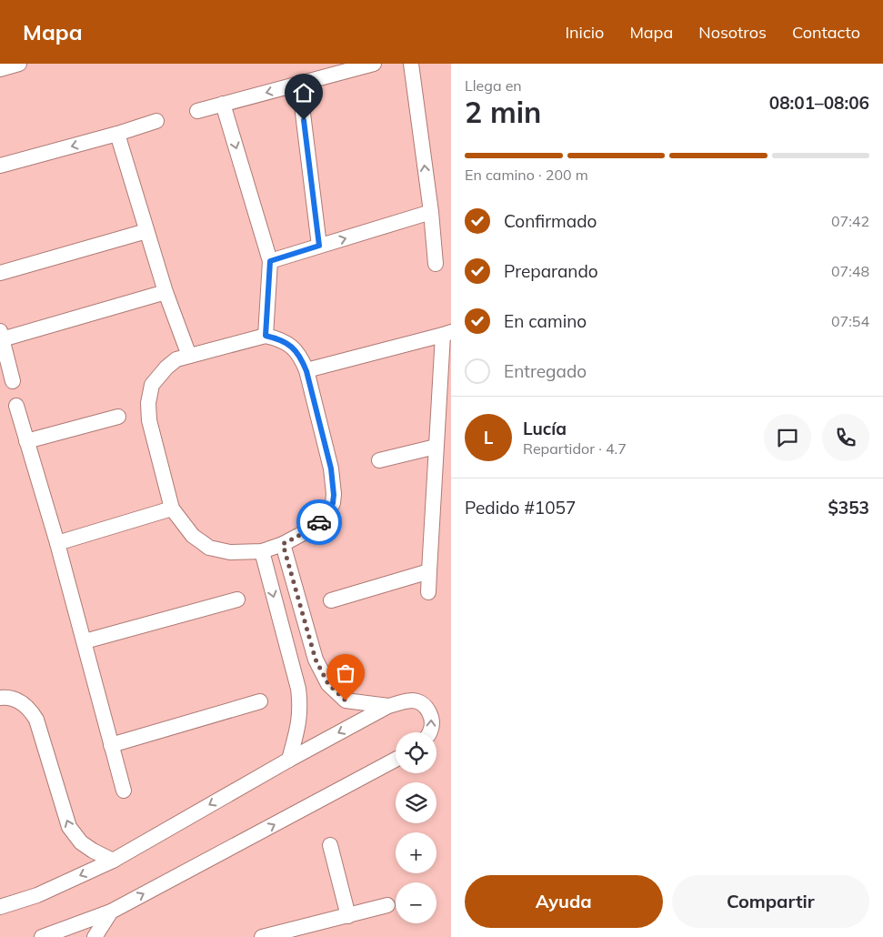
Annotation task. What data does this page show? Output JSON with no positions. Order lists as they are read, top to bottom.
{
  "page": {
    "header": "Mapa",
    "nav": [
      "Inicio",
      "Mapa",
      "Nosotros",
      "Contacto"
    ],
    "heading": ["2 min", "Llega en", "08:01–08:06"],
    "panel": [
      "Lucía",
      "Repartidor · 4.7",
      "Pedido #1057",
      "$353"
    ],
    "bar": "En camino · 200 m",
    "list": [
      ["Confirmado", "07:42"],
      ["Preparando", "07:48"],
      ["En camino", "07:54"],
      "Entregado"
    ],
    "round": "L",
    "map_buttons": ["+", "−"],
    "buttons": ["Ayuda", "Compartir"]
  }
}
